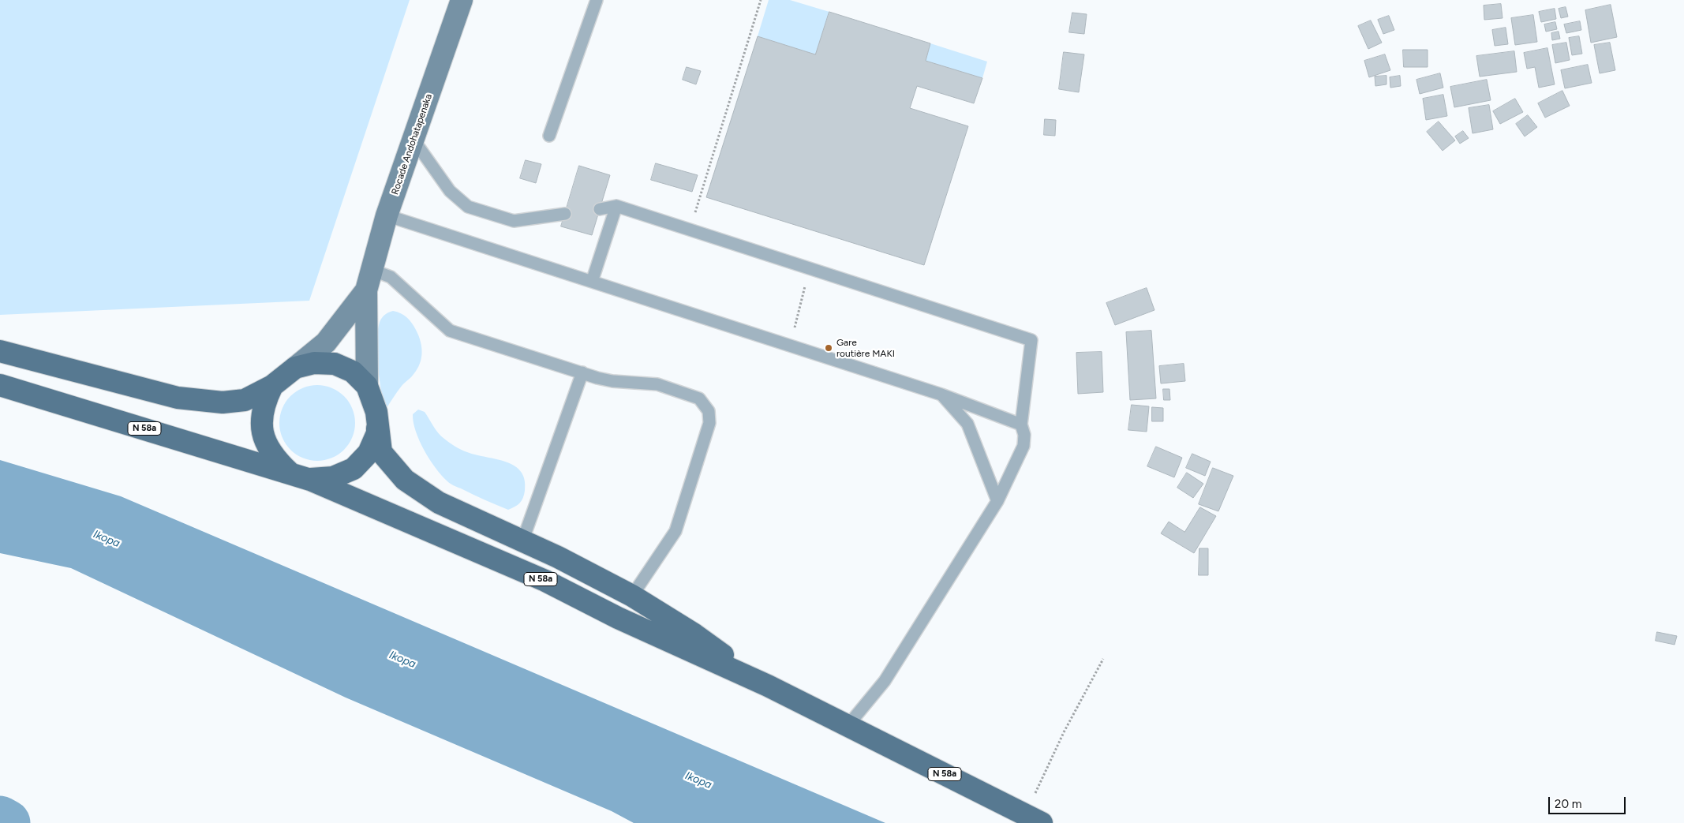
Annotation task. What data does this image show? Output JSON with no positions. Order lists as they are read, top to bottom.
{
  "streets": {
    "main road": ["Rocade Andohatapenaka", "N 58a"]
  },
  "water": ["Ikopa"],
  "places": ["Gare routière MAKI"],
  "scale_bar": "20 m"
}
